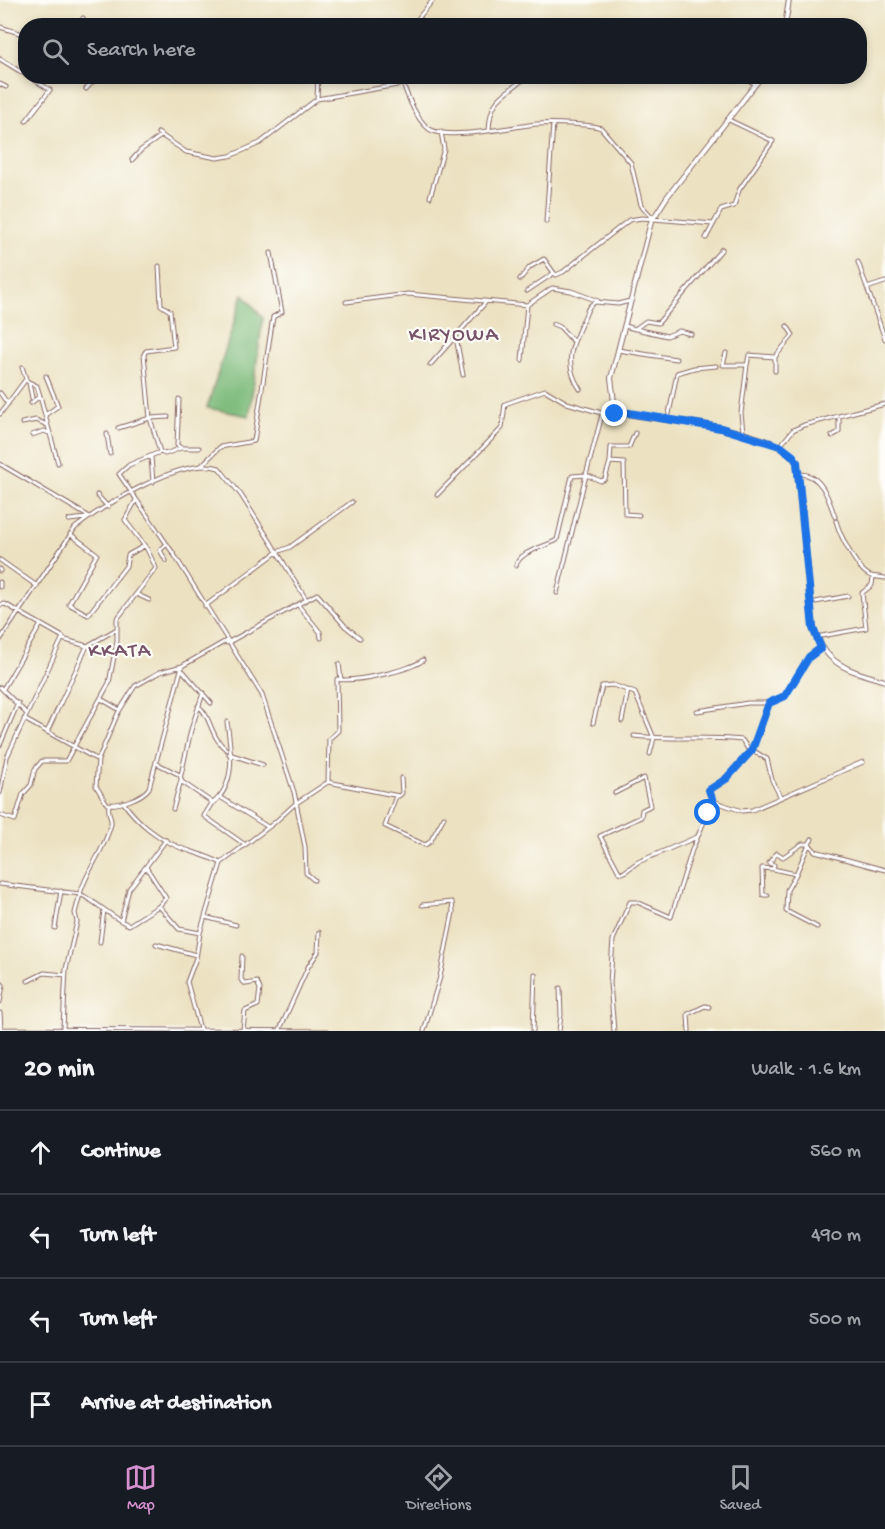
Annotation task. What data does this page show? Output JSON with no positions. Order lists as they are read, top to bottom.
{
  "districts": ["KIRYOWA", "KKATA"],
  "page": {
    "search": "Search here",
    "heading": ["20 min", "Walk · 1.6 km"],
    "list": [
      ["Continue", "560 m"],
      ["Turn left", "490 m"],
      ["Turn left", "500 m"],
      "Arrive at destination"
    ],
    "nav": ["Map", "Directions", "Saved"]
  }
}
